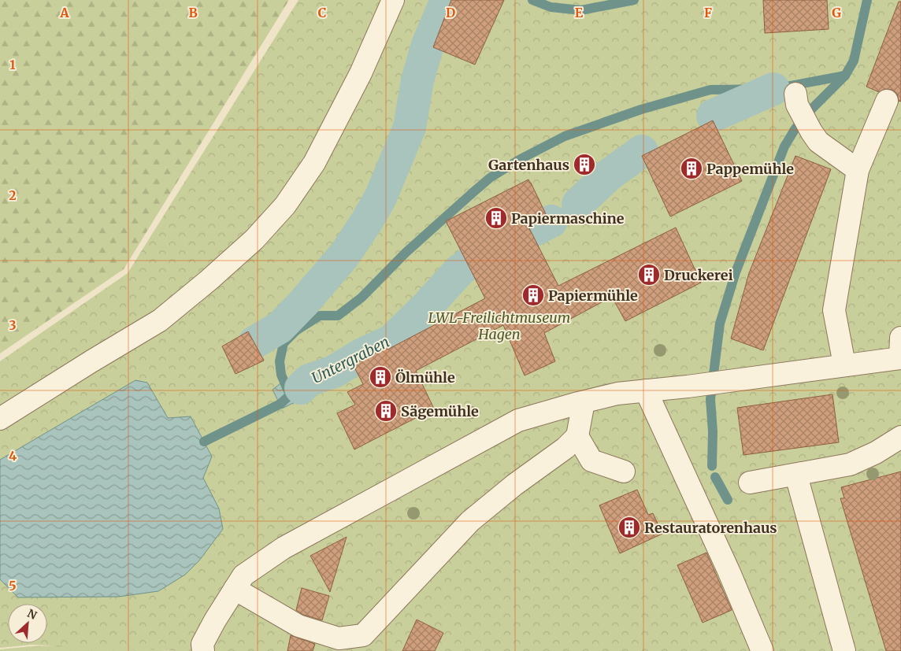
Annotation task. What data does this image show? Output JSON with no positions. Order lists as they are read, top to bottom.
{
  "water": ["Untergraben"],
  "parks": ["LWL-Freilichtmuseum Hagen"],
  "places": {
    "building": [
      "Gartenhaus",
      "Pappemühle",
      "Papiermaschine",
      "Druckerei",
      "Papiermühle",
      "Ölmühle",
      "Sägemühle",
      "Restauratorenhaus"
    ]
  },
  "north": "top right",
  "grid": {
    "columns": [
      "A",
      "B",
      "C",
      "D",
      "E",
      "F",
      "G"
    ],
    "rows": [
      "1",
      "2",
      "3",
      "4",
      "5"
    ]
  }
}
